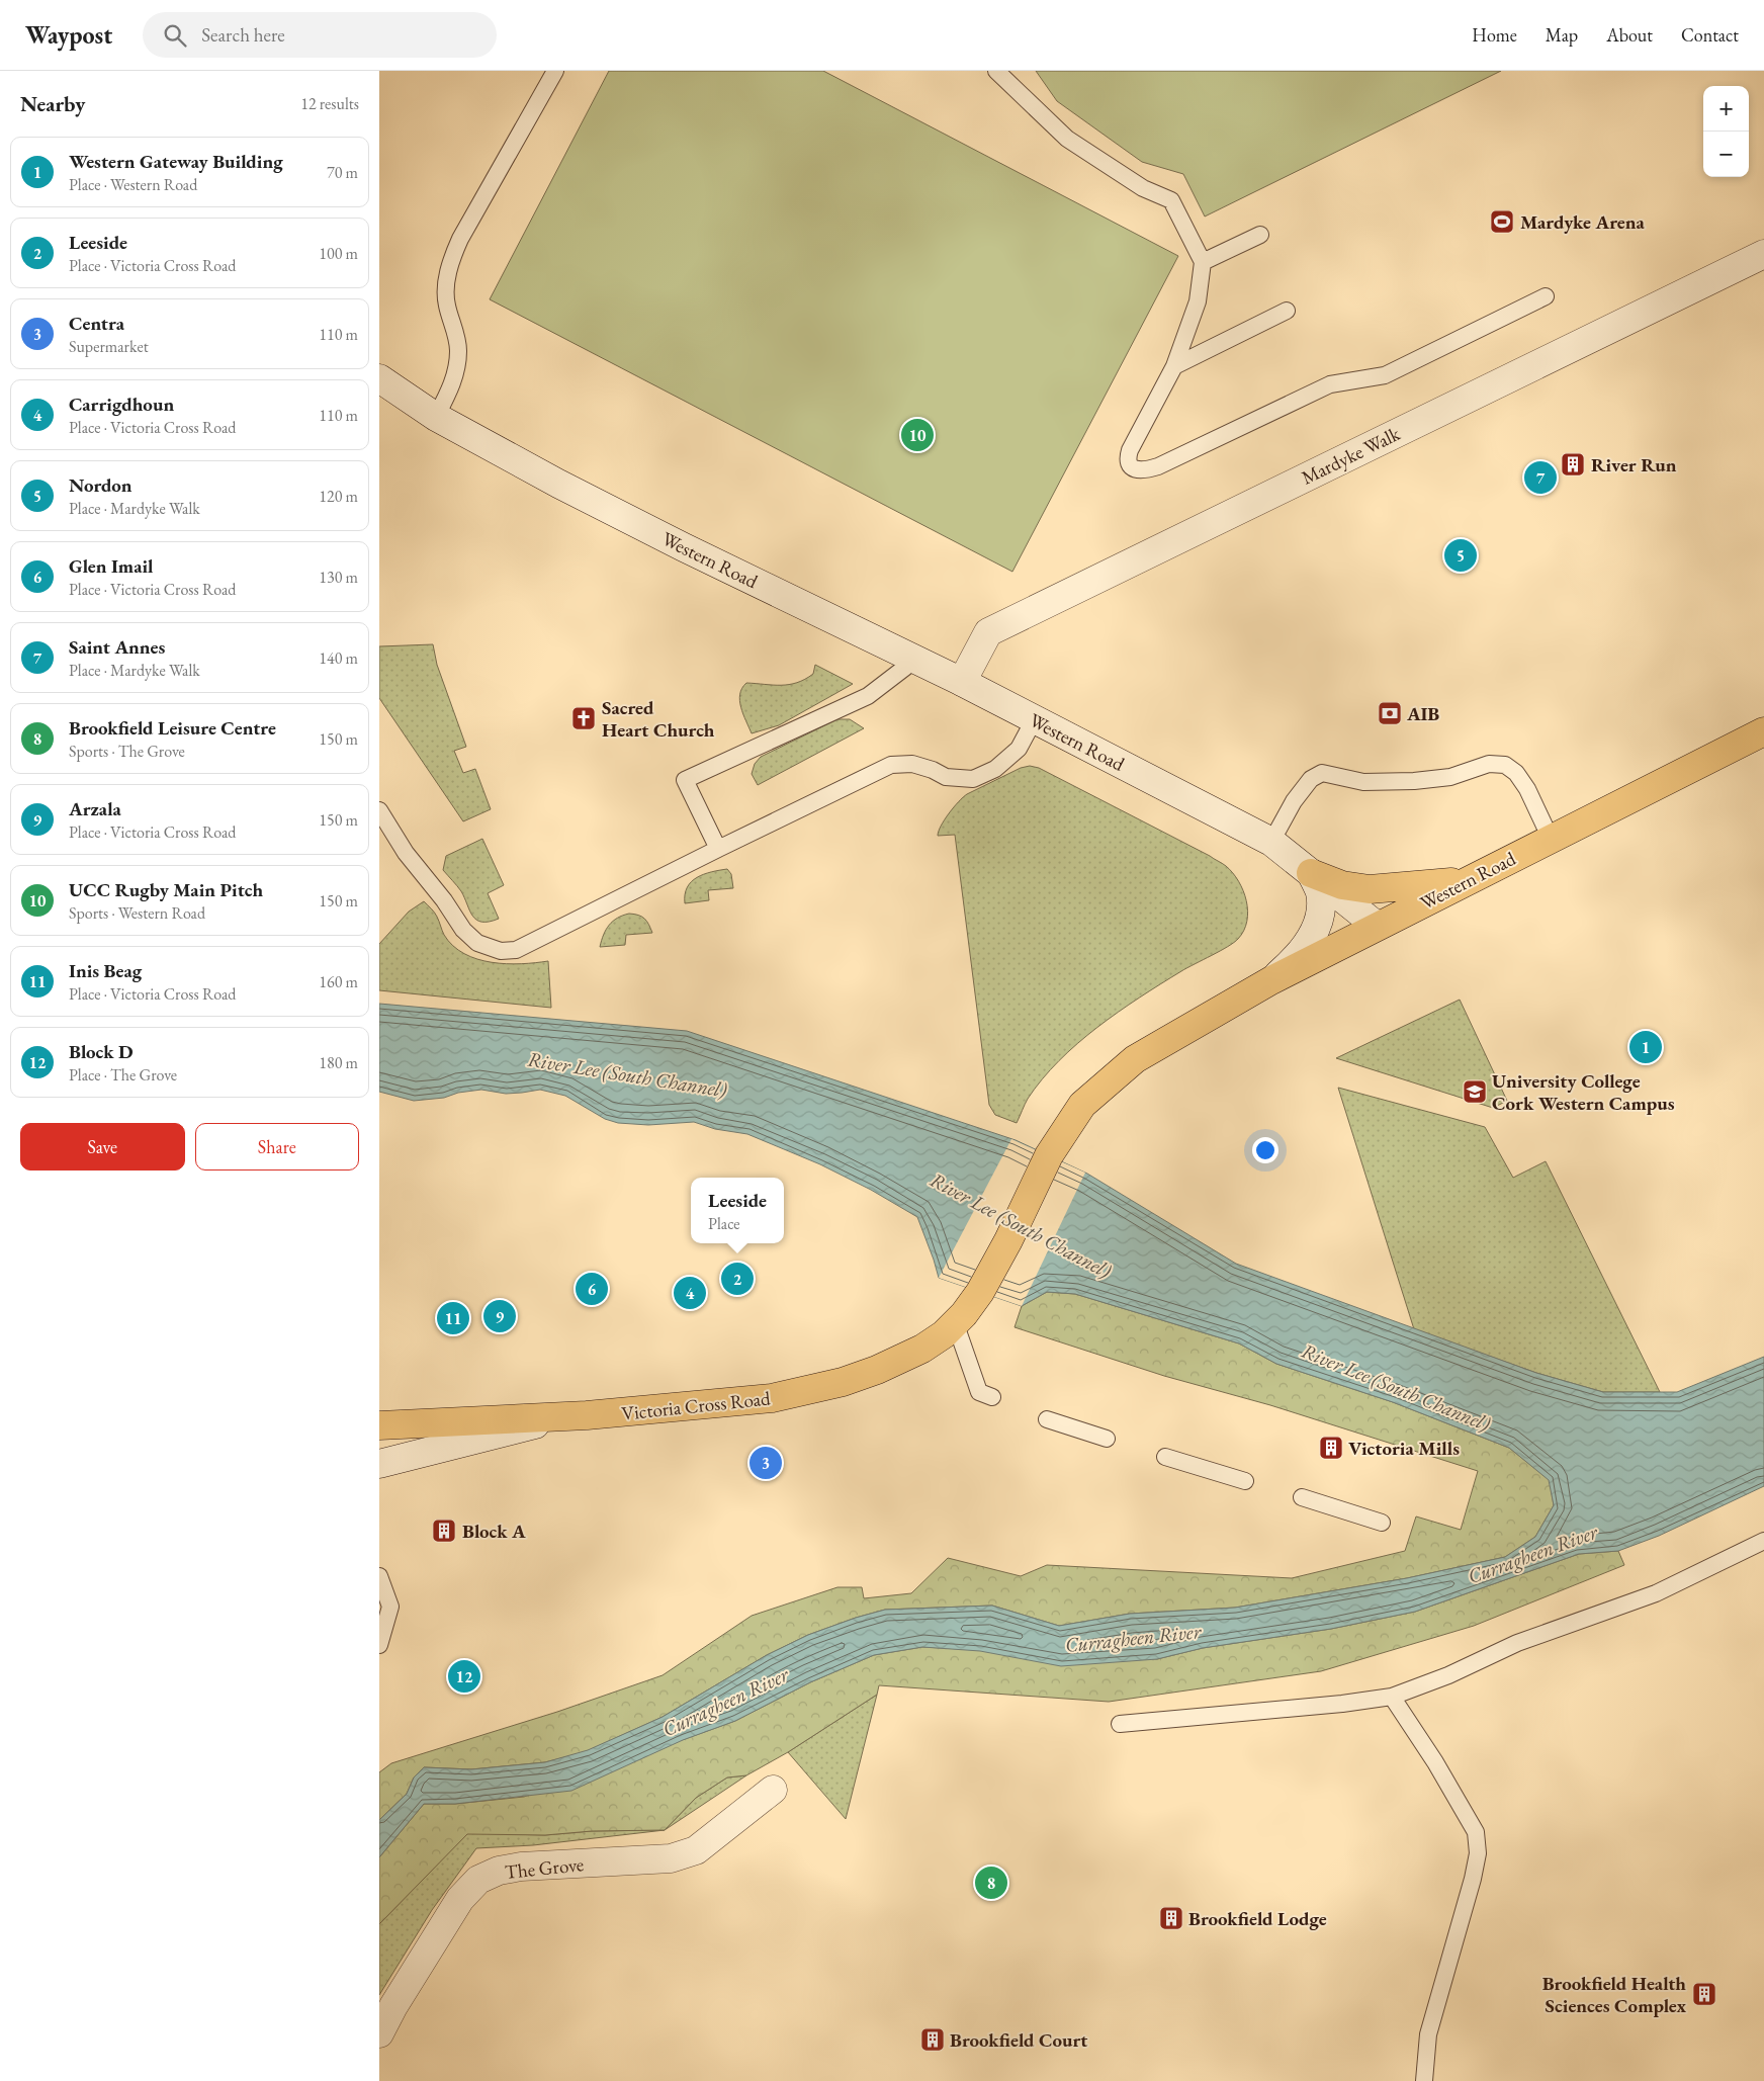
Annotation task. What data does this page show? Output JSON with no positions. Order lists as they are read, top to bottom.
{
  "streets": {
    "highway": ["Western Road", "Victoria Cross Road"],
    "main road": ["Mardyke Walk", "The Grove"]
  },
  "crossings": [
    ["Mardyke Walk", "Western Road"],
    ["Western Road", "Victoria Cross Road"]
  ],
  "water": ["River Lee (South Channel)", "Curragheen River"],
  "places": {
    "sports": ["Mardyke Arena"],
    "building": [
      "River Run",
      "Victoria Mills",
      "Block A",
      "Brookfield Lodge",
      "Brookfield Health Sciences Complex",
      "Brookfield Court"
    ],
    "bank": ["AIB"],
    "church": ["Sacred Heart Church"],
    "school or university": ["University College Cork Western Campus"]
  },
  "page": {
    "header": "Waypost",
    "search": "Search here",
    "nav": [
      "Home",
      "Map",
      "About",
      "Contact"
    ],
    "heading": ["Nearby", "12 results"],
    "map_buttons": ["+", "−"],
    "list": [
      {
        "mark": "1",
        "name": "Western Gateway Building",
        "note": "Place · Western Road",
        "value": "70 m"
      },
      {
        "mark": "2",
        "name": "Leeside",
        "note": "Place · Victoria Cross Road",
        "value": "100 m"
      },
      {
        "mark": "3",
        "name": "Centra",
        "note": "Supermarket",
        "value": "110 m"
      },
      {
        "mark": "4",
        "name": "Carrigdhoun",
        "note": "Place · Victoria Cross Road",
        "value": "110 m"
      },
      {
        "mark": "5",
        "name": "Nordon",
        "note": "Place · Mardyke Walk",
        "value": "120 m"
      },
      {
        "mark": "6",
        "name": "Glen Imail",
        "note": "Place · Victoria Cross Road",
        "value": "130 m"
      },
      {
        "mark": "7",
        "name": "Saint Annes",
        "note": "Place · Mardyke Walk",
        "value": "140 m"
      },
      {
        "mark": "8",
        "name": "Brookfield Leisure Centre",
        "note": "Sports · The Grove",
        "value": "150 m"
      },
      {
        "mark": "9",
        "name": "Arzala",
        "note": "Place · Victoria Cross Road",
        "value": "150 m"
      },
      {
        "mark": "10",
        "name": "UCC Rugby Main Pitch",
        "note": "Sports · Western Road",
        "value": "150 m"
      },
      {
        "mark": "11",
        "name": "Inis Beag",
        "note": "Place · Victoria Cross Road",
        "value": "160 m"
      },
      {
        "mark": "12",
        "name": "Block D",
        "note": "Place · The Grove",
        "value": "180 m"
      }
    ],
    "pins": [
      "10",
      "7",
      "5",
      "1",
      "2",
      "6",
      "4",
      "9",
      "11",
      "3",
      "12",
      "8"
    ],
    "buttons": ["Save", "Share"],
    "popup": ["Leeside", "Place"]
  }
}
